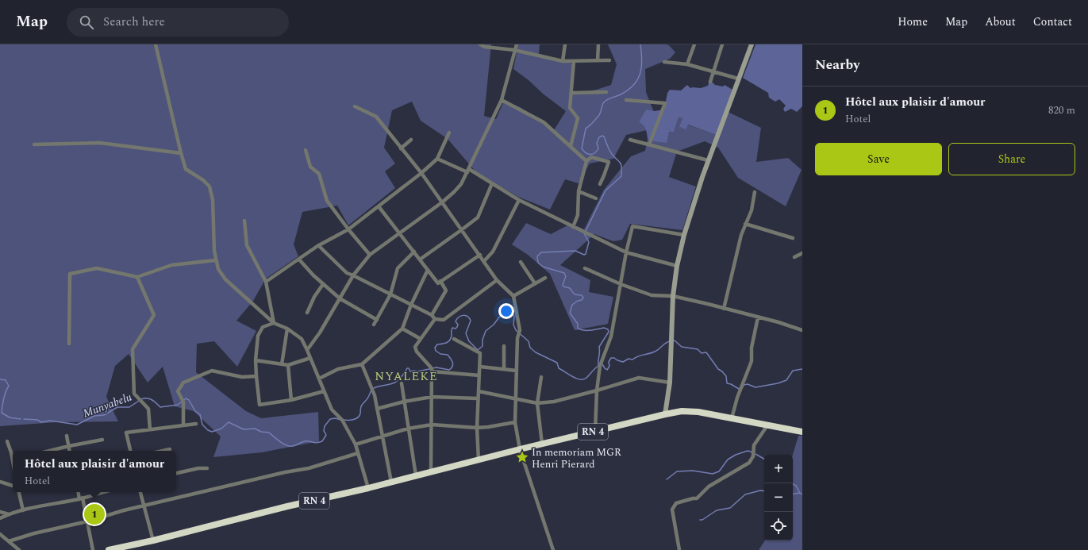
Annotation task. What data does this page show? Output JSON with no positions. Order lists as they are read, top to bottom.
{
  "streets": {
    "highway": ["RN 4"]
  },
  "districts": ["NYALEKE"],
  "water": ["Munyabelu"],
  "places": {
    "place": ["In memoriam MGR Henri Pierard"]
  },
  "page": {
    "header": "Map",
    "search": "Search here",
    "nav": [
      "Home",
      "Map",
      "About",
      "Contact"
    ],
    "heading": "Nearby",
    "list": [
      {
        "mark": "1",
        "name": "Hôtel aux plaisir d'amour",
        "note": "Hotel",
        "value": "820 m"
      }
    ],
    "buttons": ["Save", "Share"],
    "popup": ["Hôtel aux plaisir d'amour", "Hotel"],
    "map_buttons": ["+", "−"],
    "pins": "1"
  }
}
